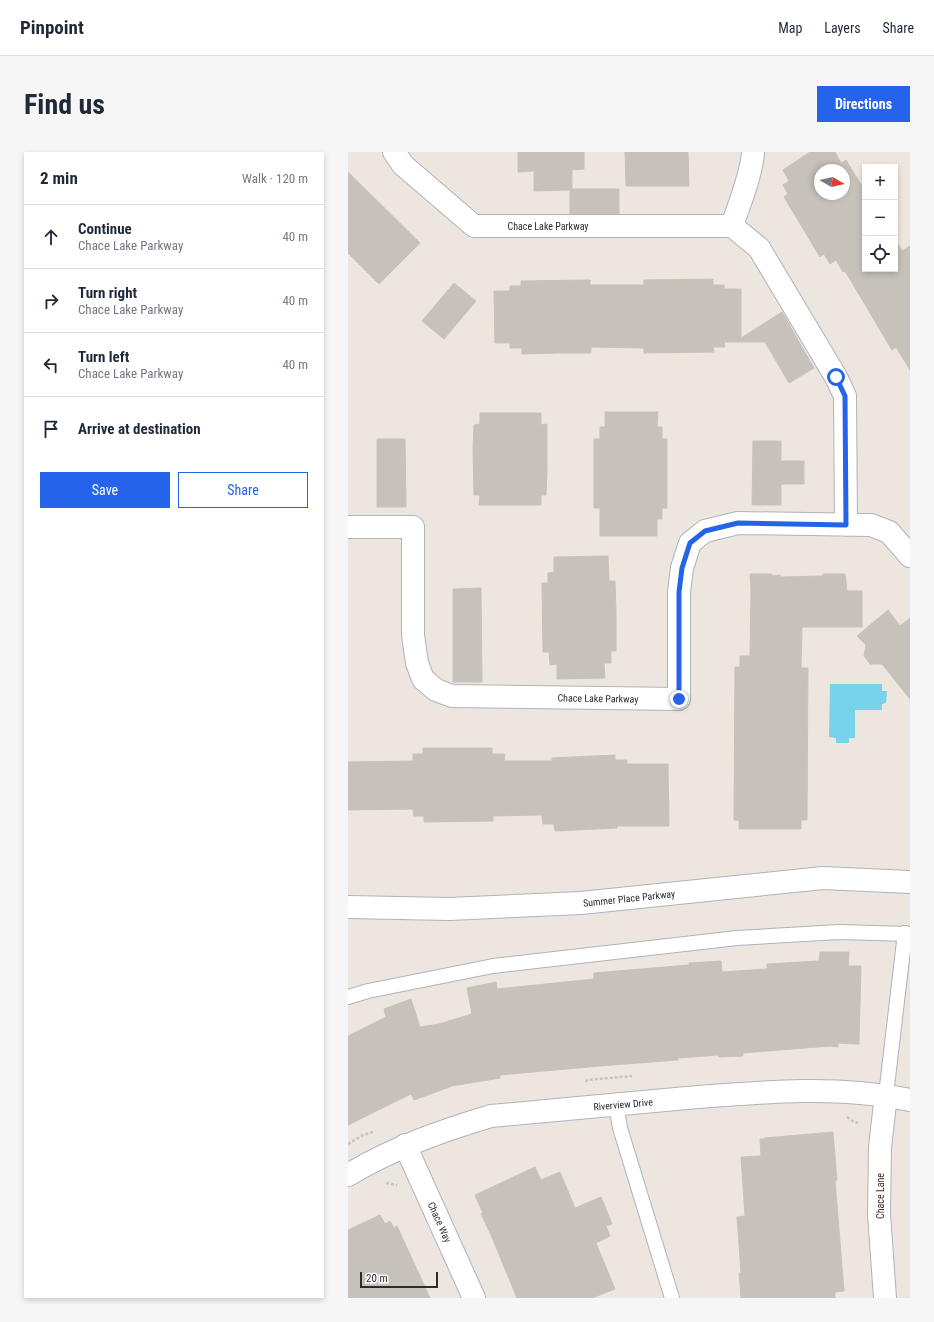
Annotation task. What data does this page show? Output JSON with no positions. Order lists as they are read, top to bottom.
{
  "streets": {
    "street": [
      "Chace Lake Parkway",
      "Summer Place Parkway",
      "Riverview Drive",
      "Chace Lane",
      "Chace Way"
    ]
  },
  "crossings": [
    ["Riverview Drive", "Chace Lane"],
    ["Riverview Drive", "Chace Way"]
  ],
  "scale_bar": "20 m",
  "north": "right",
  "page": {
    "header": "Pinpoint",
    "nav": ["Map", "Layers", "Share"],
    "buttons": [
      "Directions",
      ["Save", "Share"]
    ],
    "title": "Find us",
    "heading": ["2 min", "Walk · 120 m"],
    "map_buttons": ["+", "−"],
    "list": [
      ["Continue", "Chace Lake Parkway", "40 m"],
      ["Turn right", "Chace Lake Parkway", "40 m"],
      ["Turn left", "Chace Lake Parkway", "40 m"],
      "Arrive at destination"
    ],
    "scale": "20 m"
  }
}
